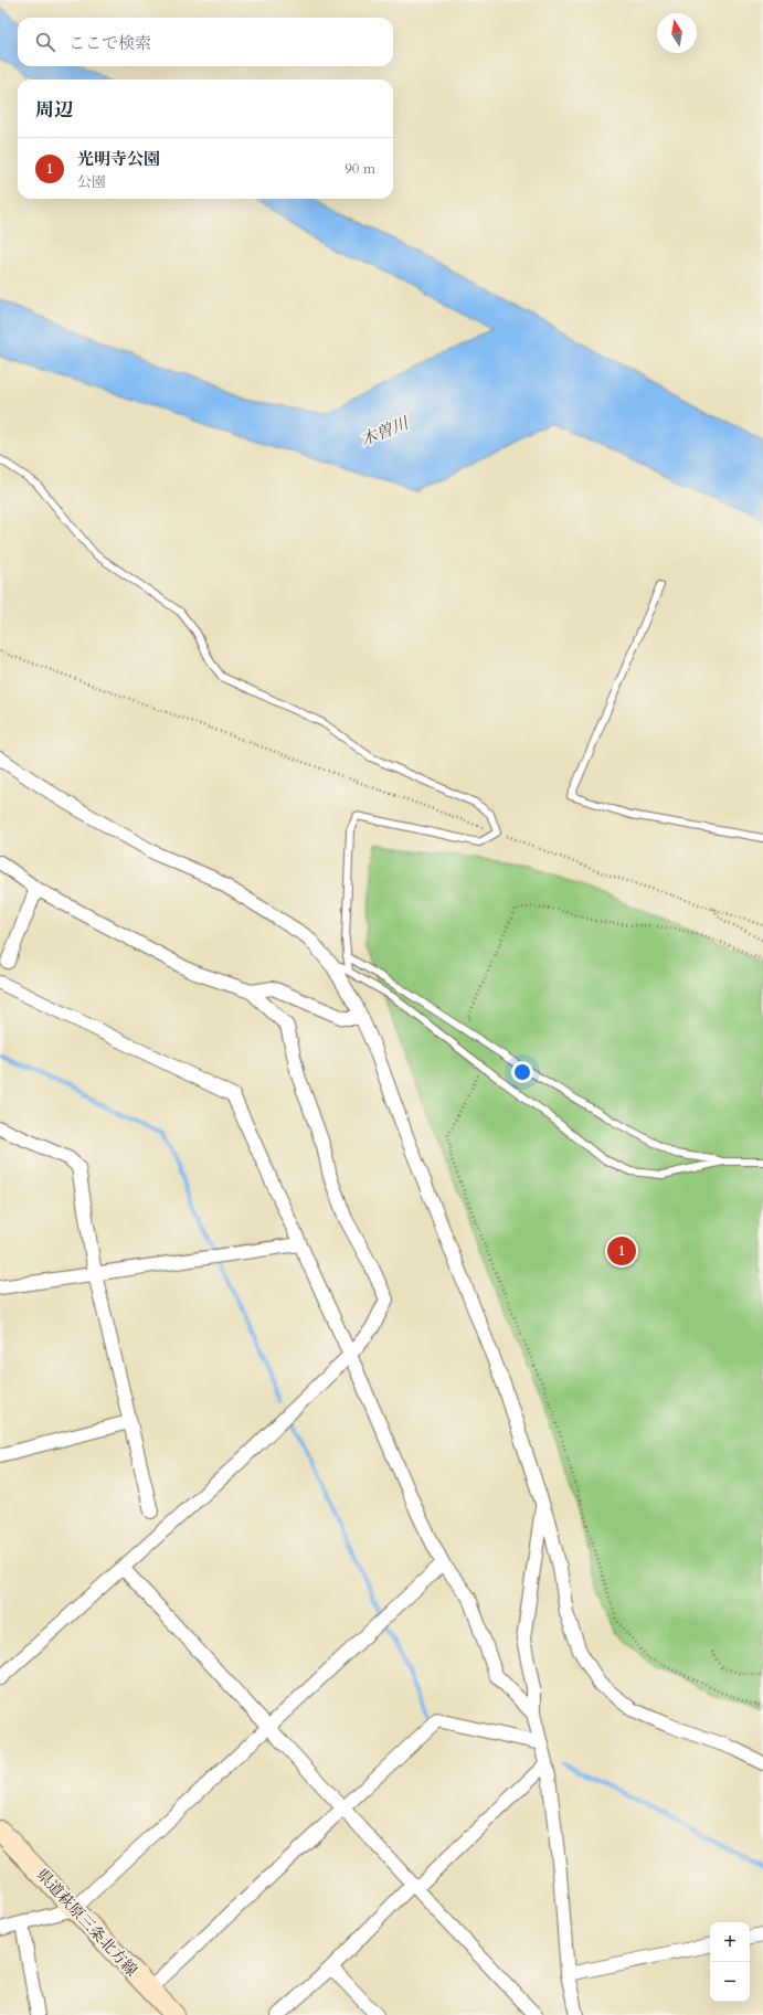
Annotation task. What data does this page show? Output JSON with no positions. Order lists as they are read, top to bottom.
{
  "streets": {
    "main road": ["県道萩原三条北方線"]
  },
  "water": ["木曽川"],
  "north": "top",
  "page": {
    "search": "ここで検索",
    "heading": "周辺",
    "list": [
      {
        "mark": "1",
        "name": "光明寺公園",
        "note": "公園",
        "value": "90 m"
      }
    ],
    "pins": "1",
    "map_buttons": ["+", "−"]
  }
}
